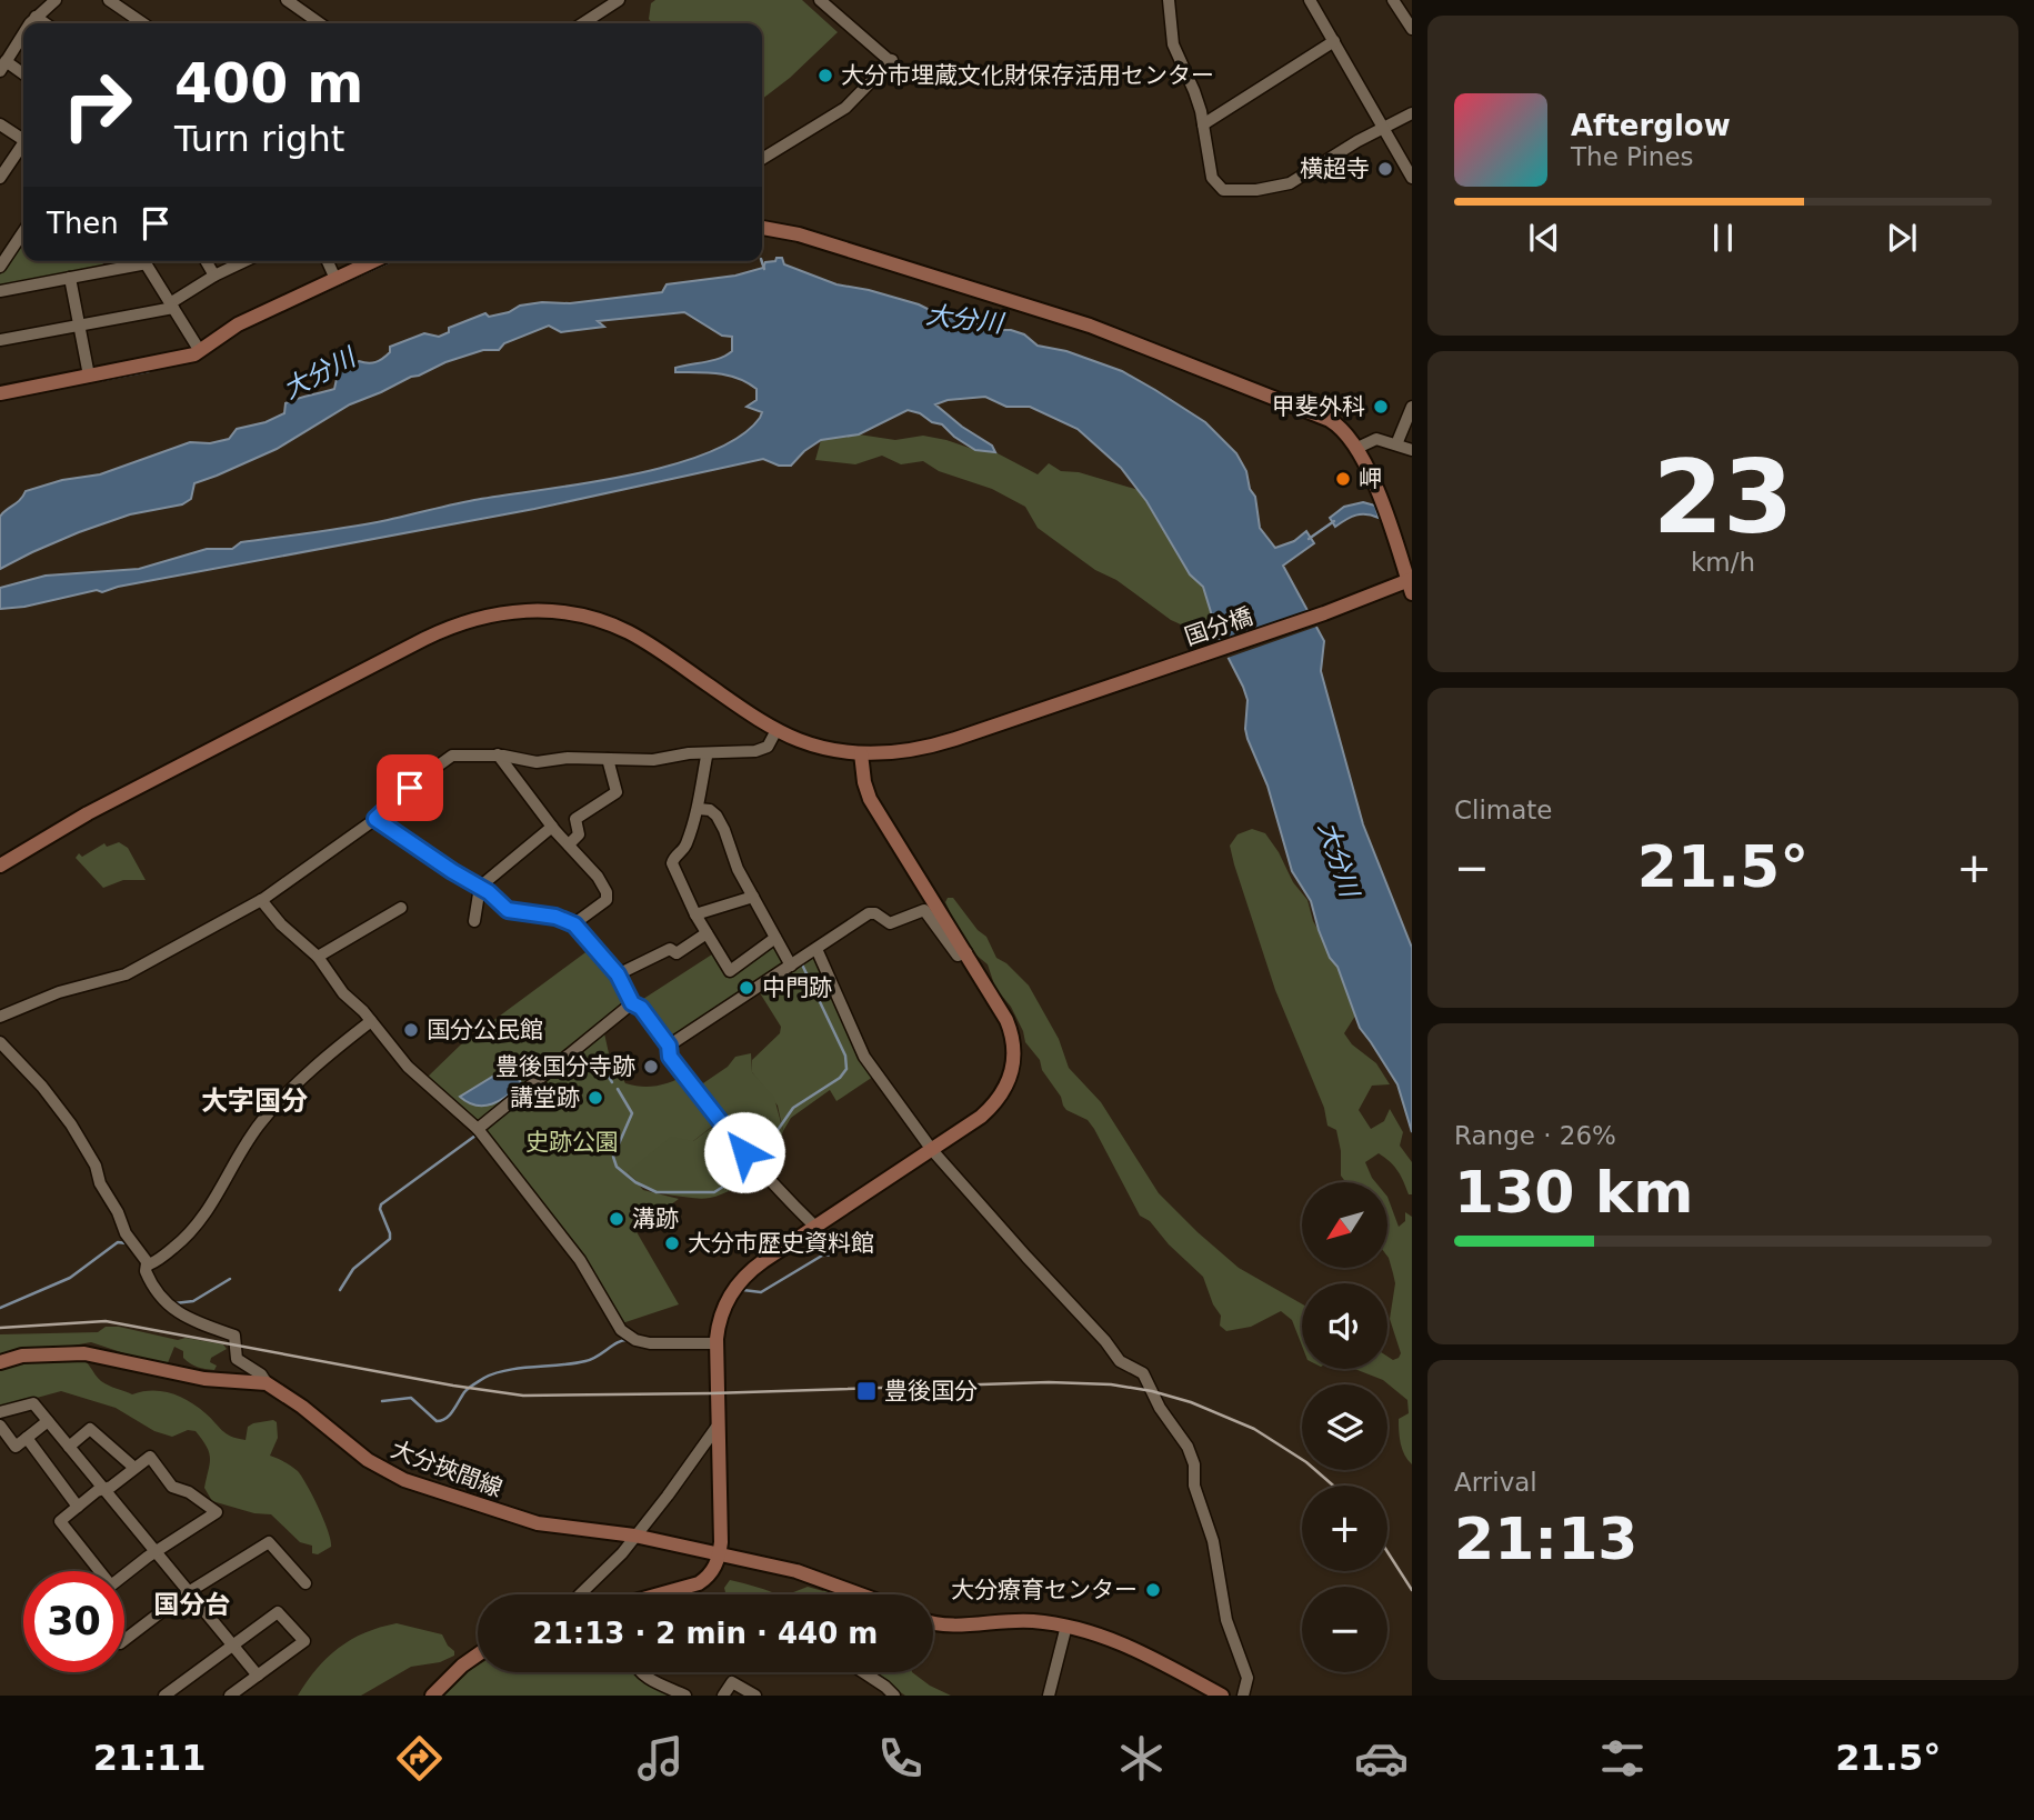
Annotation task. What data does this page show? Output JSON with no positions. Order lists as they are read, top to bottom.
{
  "streets": {
    "street": ["国分橋", "大分挾間線"]
  },
  "districts": ["大字国分", "国分台"],
  "water": ["大分川"],
  "parks": ["史跡公園"],
  "places": {
    "other": [
      "大分市埋蔵文化財保存活用センター",
      "横超寺",
      "甲斐外科",
      "岬",
      "中門跡",
      "国分公民館",
      "豊後国分寺跡",
      "講堂跡",
      "溝跡",
      "大分市歴史資料館",
      "大分療育センター"
    ],
    "transit": ["豊後国分"]
  },
  "north": "bottom left",
  "page": {
    "turn": ["400 m", "Turn right"],
    "song": ["Afterglow", "The Pines"],
    "then": "Then",
    "tile": [
      ["23", "km/h"],
      "Climate",
      ["Range · 26%", "130 km"],
      ["Arrival", "21:13"]
    ],
    "heat": ["−", "21.5°", "+"],
    "map_buttons": ["+", "−"],
    "limit": "30",
    "trip": "21:13 · 2 min · 440 m",
    "tabs": ["21:11", "21.5°"]
  }
}
